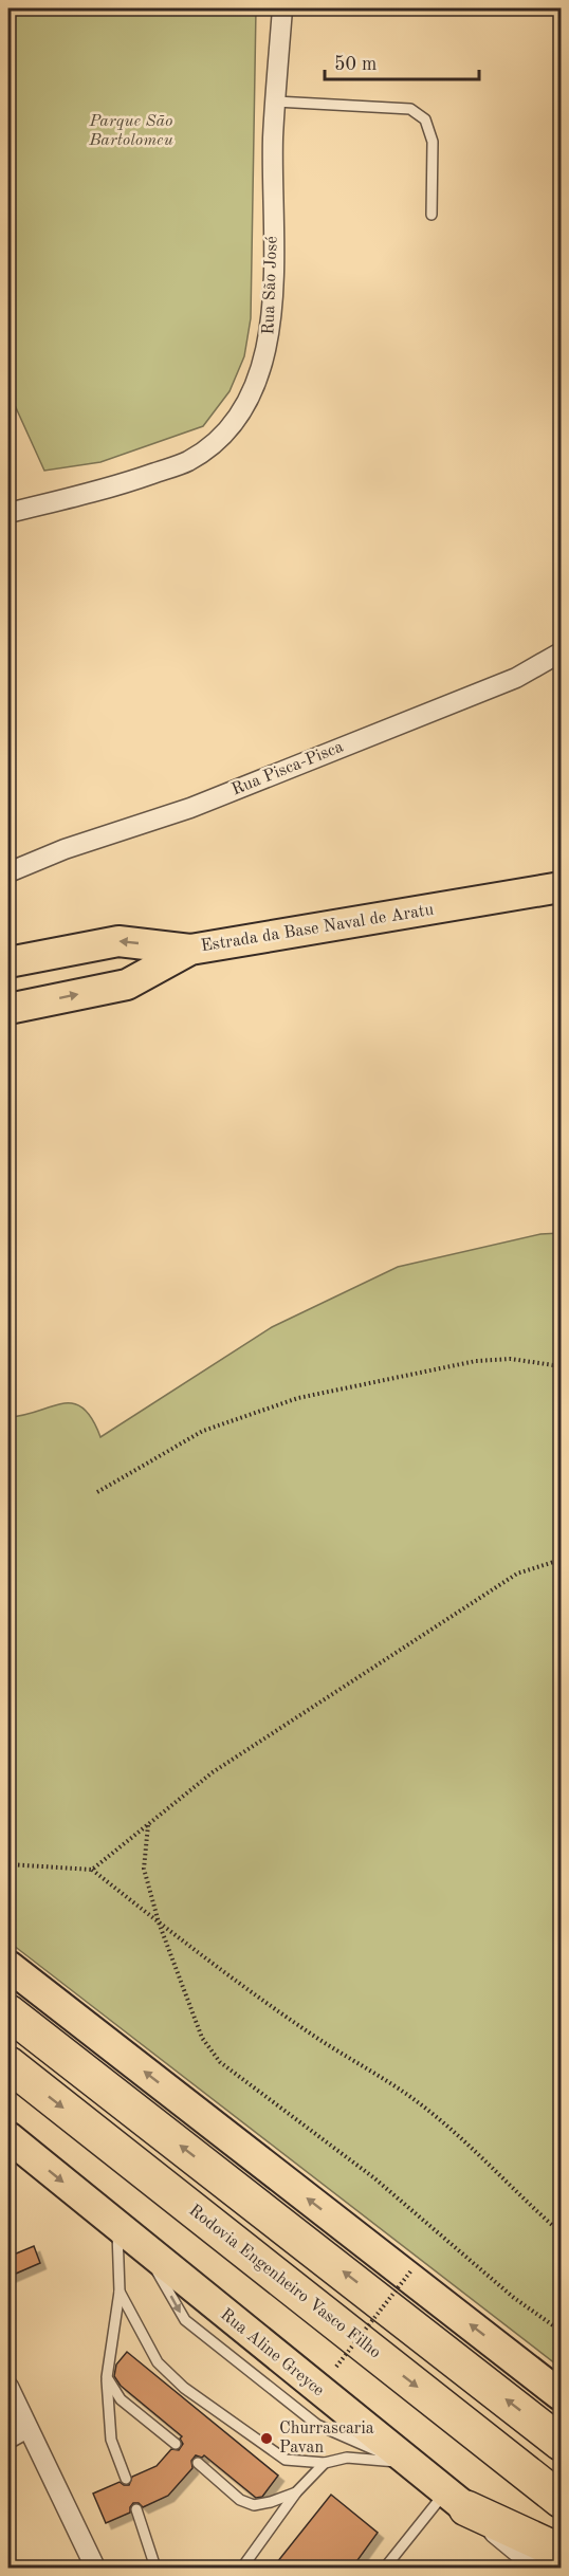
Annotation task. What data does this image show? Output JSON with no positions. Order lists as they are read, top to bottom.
{
  "streets": {
    "highway": ["Rodovia Engenheiro Vasco Filho"],
    "main road": ["Estrada da Base Naval de Aratu", "Rua Aline Greyce"],
    "street": ["Rua São José", "Rua Pisca-Pisca"]
  },
  "parks": ["Parque São Bartolomeu"],
  "places": ["Churrascaria Pavan"],
  "scale_bar": "50 m"
}
